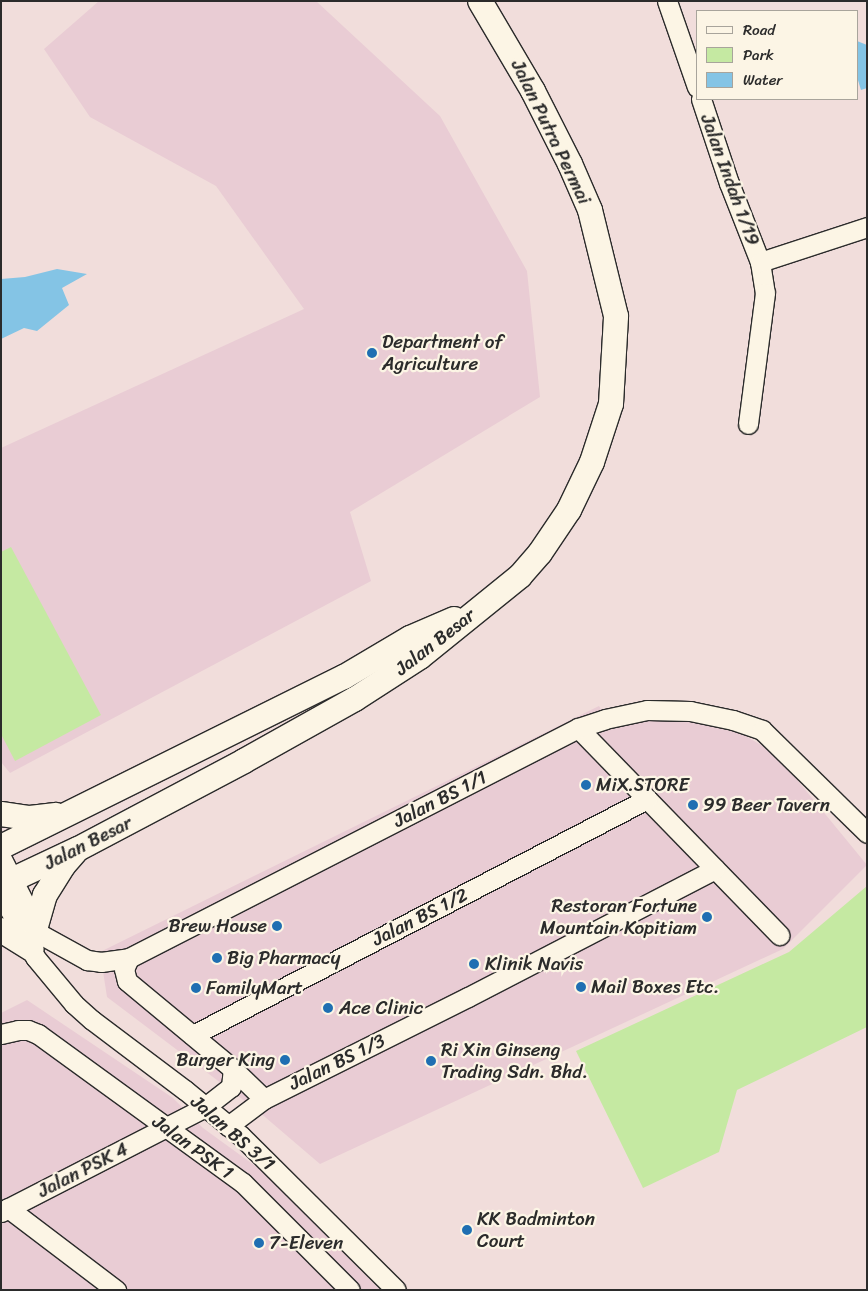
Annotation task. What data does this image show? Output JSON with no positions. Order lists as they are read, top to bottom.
{
  "streets": {
    "main road": ["Jalan Putra Permai", "Jalan Besar"],
    "street": [
      "Jalan Indah 1/19",
      "Jalan BS 1/1",
      "Jalan BS 1/2",
      "Jalan BS 1/3",
      "Jalan BS 3/1",
      "Jalan PSK 1",
      "Jalan PSK 4"
    ]
  },
  "crossings": [
    ["Jalan Putra Permai", "Jalan Besar"],
    ["Jalan Besar", "Jalan BS 3/1"],
    ["Jalan BS 1/1", "Jalan BS 3/1"],
    ["Jalan BS 1/3", "Jalan BS 3/1"],
    ["Jalan BS 3/1", "Jalan PSK 4"],
    ["Jalan PSK 1", "Jalan PSK 4"]
  ],
  "places": [
    "Department of Agriculture",
    "MiX.STORE",
    "99 Beer Tavern",
    "Restoran Fortune Mountain Kopitiam",
    "Brew House",
    "Big Pharmacy",
    "Klinik Navis",
    "Mail Boxes Etc.",
    "FamilyMart",
    "Ace Clinic",
    "Burger King",
    "Ri Xin Ginseng Trading Sdn. Bhd.",
    "KK Badminton Court",
    "7-Eleven"
  ],
  "legend": ["Road", "Park", "Water"]
}
